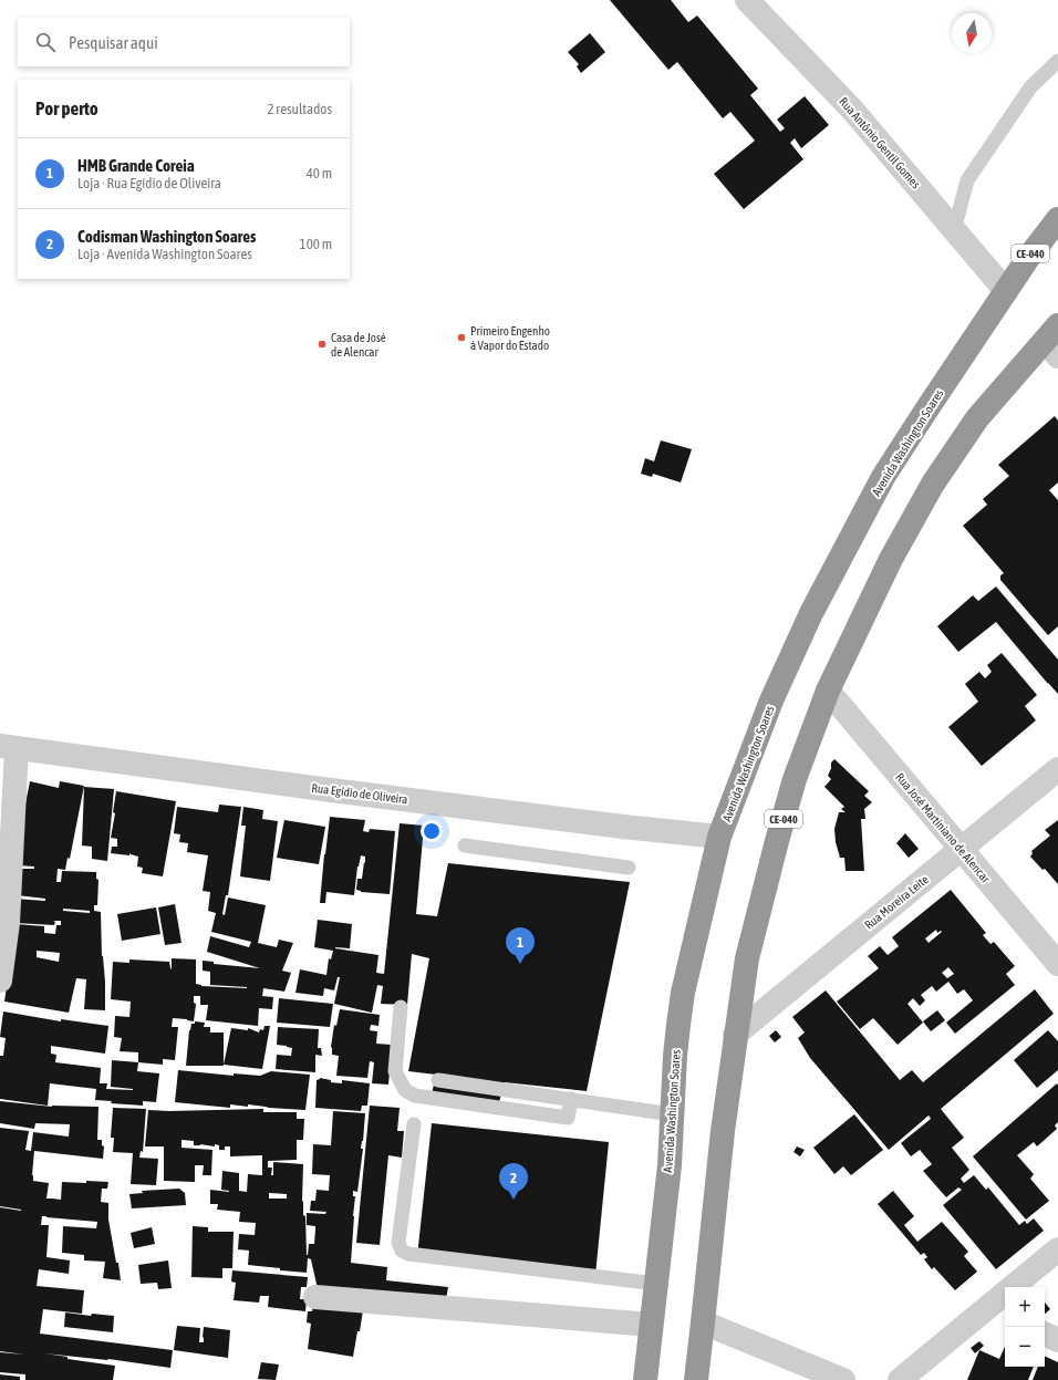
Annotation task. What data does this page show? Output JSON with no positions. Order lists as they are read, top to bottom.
{
  "streets": {
    "highway": ["CE-040", "Avenida Washington Soares"],
    "street": [
      "Rua Antônio Gentil Gomes",
      "Rua Egídio de Oliveira",
      "Rua José Martiniano de Alencar",
      "Rua Moreira Leite"
    ]
  },
  "crossings": [
    ["Rua Antônio Gentil Gomes", "Avenida Washington Soares"],
    ["CE-040", "Rua José Martiniano de Alencar"],
    ["CE-040", "Rua Moreira Leite"],
    ["Avenida Washington Soares", "Rua Egídio de Oliveira"],
    ["Rua José Martiniano de Alencar", "Rua Moreira Leite"]
  ],
  "places": ["Primeiro Engenho à Vapor do Estado", "Casa de José de Alencar"],
  "north": "bottom",
  "page": {
    "search": "Pesquisar aqui",
    "heading": ["Por perto", "2 resultados"],
    "list": [
      {
        "mark": "1",
        "name": "HMB Grande Coreia",
        "note": "Loja · Rua Egídio de Oliveira",
        "value": "40 m"
      },
      {
        "mark": "2",
        "name": "Codisman Washington Soares",
        "note": "Loja · Avenida Washington Soares",
        "value": "100 m"
      }
    ],
    "pins": ["1", "2"],
    "map_buttons": ["+", "−"]
  }
}
